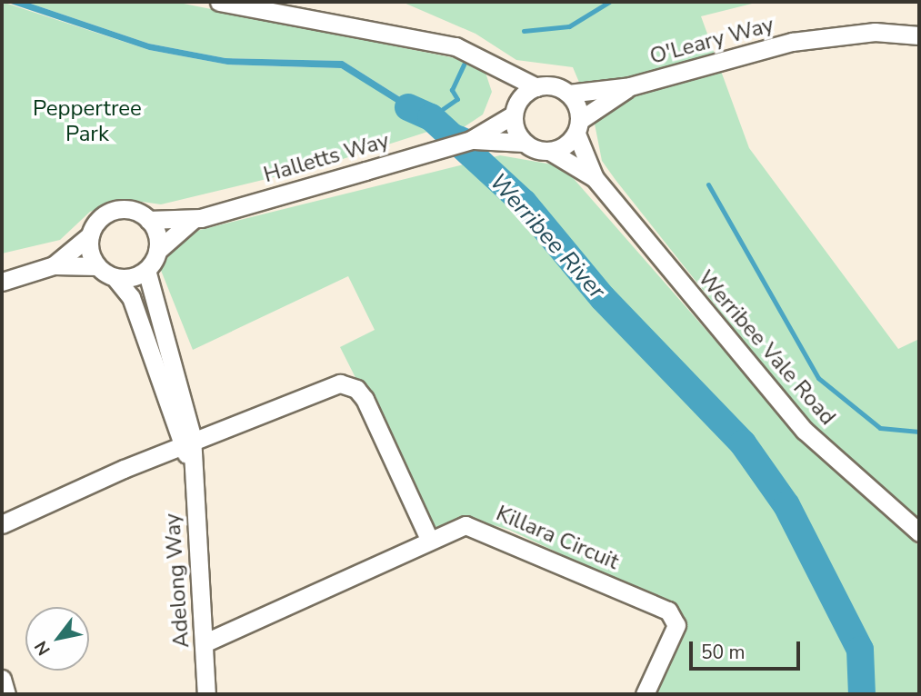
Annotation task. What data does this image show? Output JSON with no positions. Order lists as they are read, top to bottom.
{
  "streets": {
    "street": [
      "O'Leary Way",
      "Halletts Way",
      "Werribee Vale Road",
      "Killara Circuit",
      "Adelong Way"
    ]
  },
  "crossings": [
    ["O'Leary Way", "Halletts Way"],
    ["O'Leary Way", "Werribee Vale Road"],
    ["Halletts Way", "Werribee Vale Road"],
    ["Killara Circuit", "Adelong Way"]
  ],
  "water": ["Werribee River"],
  "parks": ["Peppertree Park"],
  "scale_bar": "50 m",
  "north": "bottom left"
}
